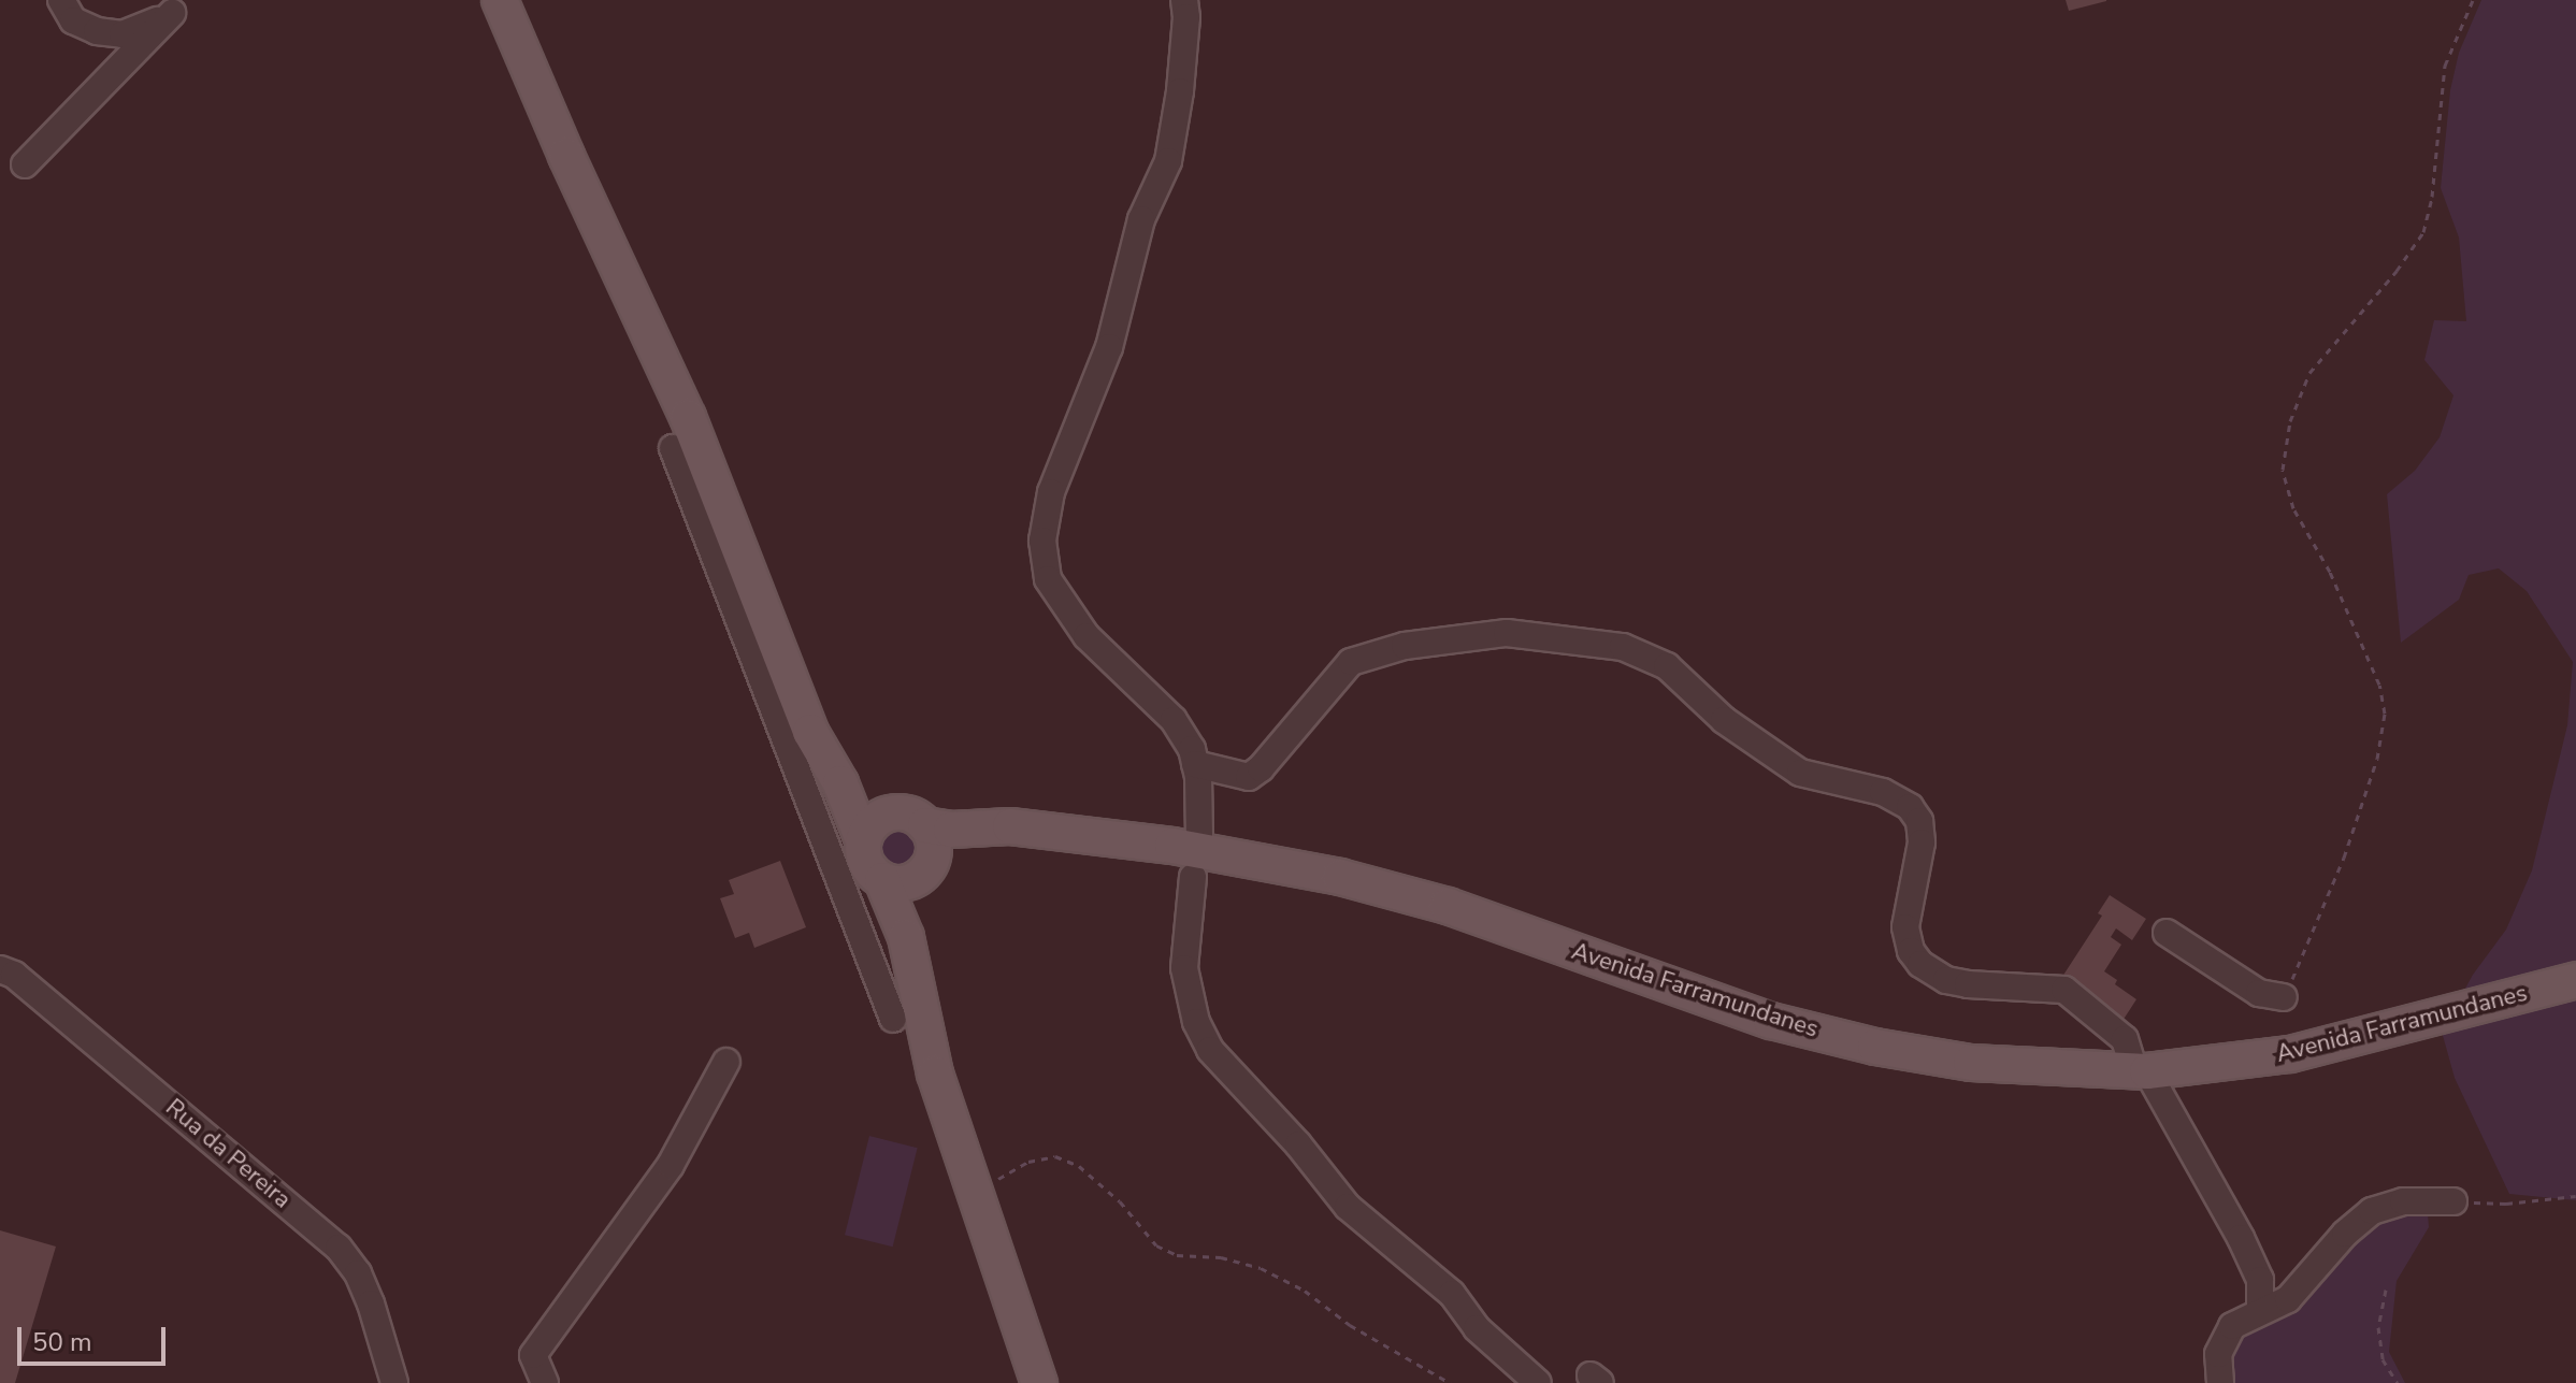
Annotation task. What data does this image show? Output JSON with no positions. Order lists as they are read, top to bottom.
{
  "streets": {
    "main road": ["Avenida Farramundanes"],
    "street": ["Rua da Pereira"]
  },
  "scale_bar": "50 m"
}
